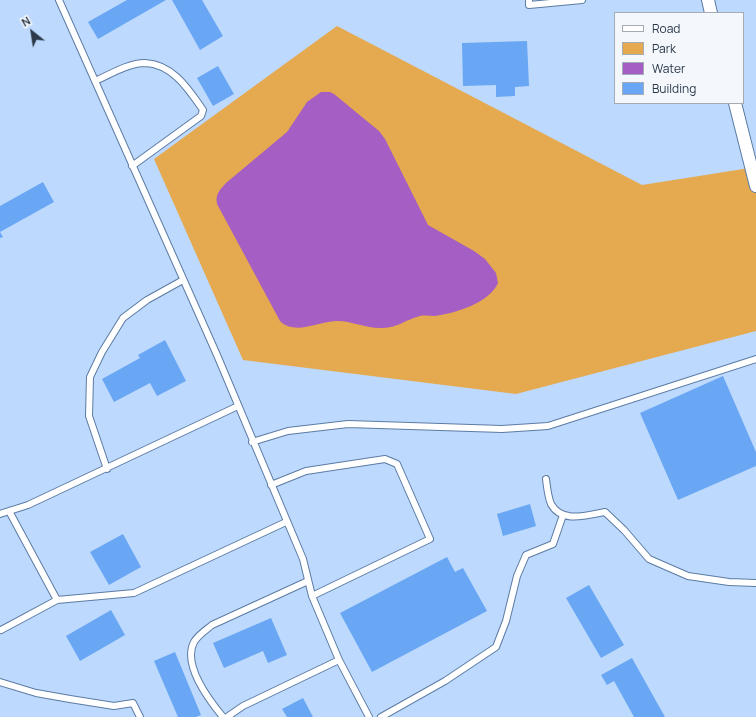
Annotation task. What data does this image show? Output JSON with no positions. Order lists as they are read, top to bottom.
{
  "legend": [
    "Road",
    "Park",
    "Water",
    "Building"
  ],
  "north": "top left"
}
